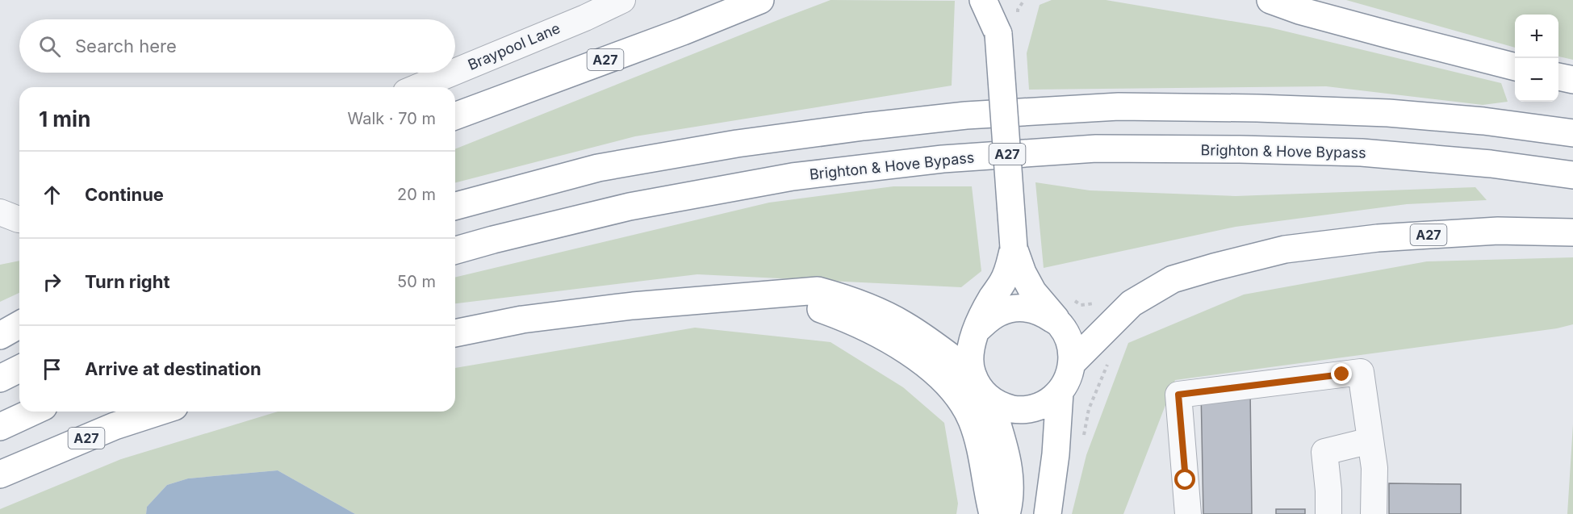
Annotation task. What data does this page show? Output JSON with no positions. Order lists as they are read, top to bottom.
{
  "streets": {
    "highway": ["A27", "Brighton & Hove Bypass"],
    "street": ["Braypool Lane"]
  },
  "page": {
    "map_buttons": ["+", "−"],
    "search": "Search here",
    "heading": ["1 min", "Walk · 70 m"],
    "list": [
      ["Continue", "20 m"],
      ["Turn right", "50 m"],
      "Arrive at destination"
    ]
  }
}
